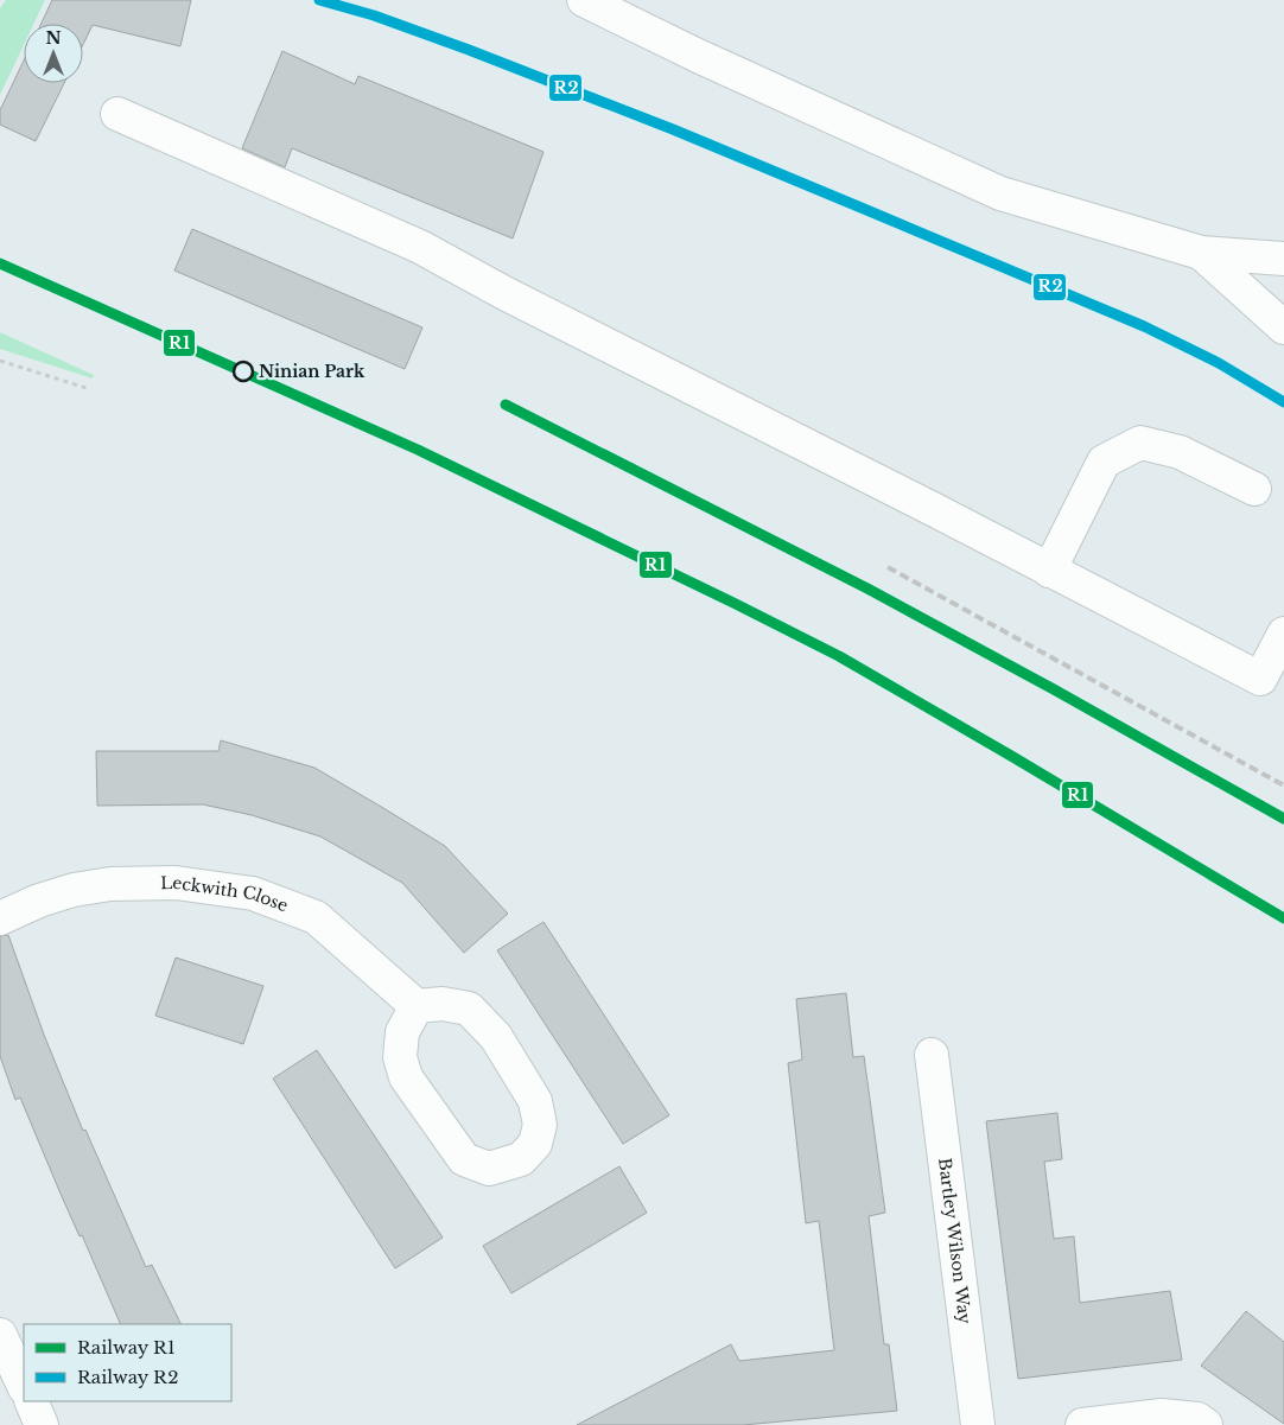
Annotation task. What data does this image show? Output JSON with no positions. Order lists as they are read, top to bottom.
{
  "streets": {
    "street": ["Leckwith Close", "Bartley Wilson Way"]
  },
  "places": ["Ninian Park"],
  "lines": ["rail line R2", "rail line R1"],
  "legend": ["Railway R1", "Railway R2"],
  "north": "top"
}
